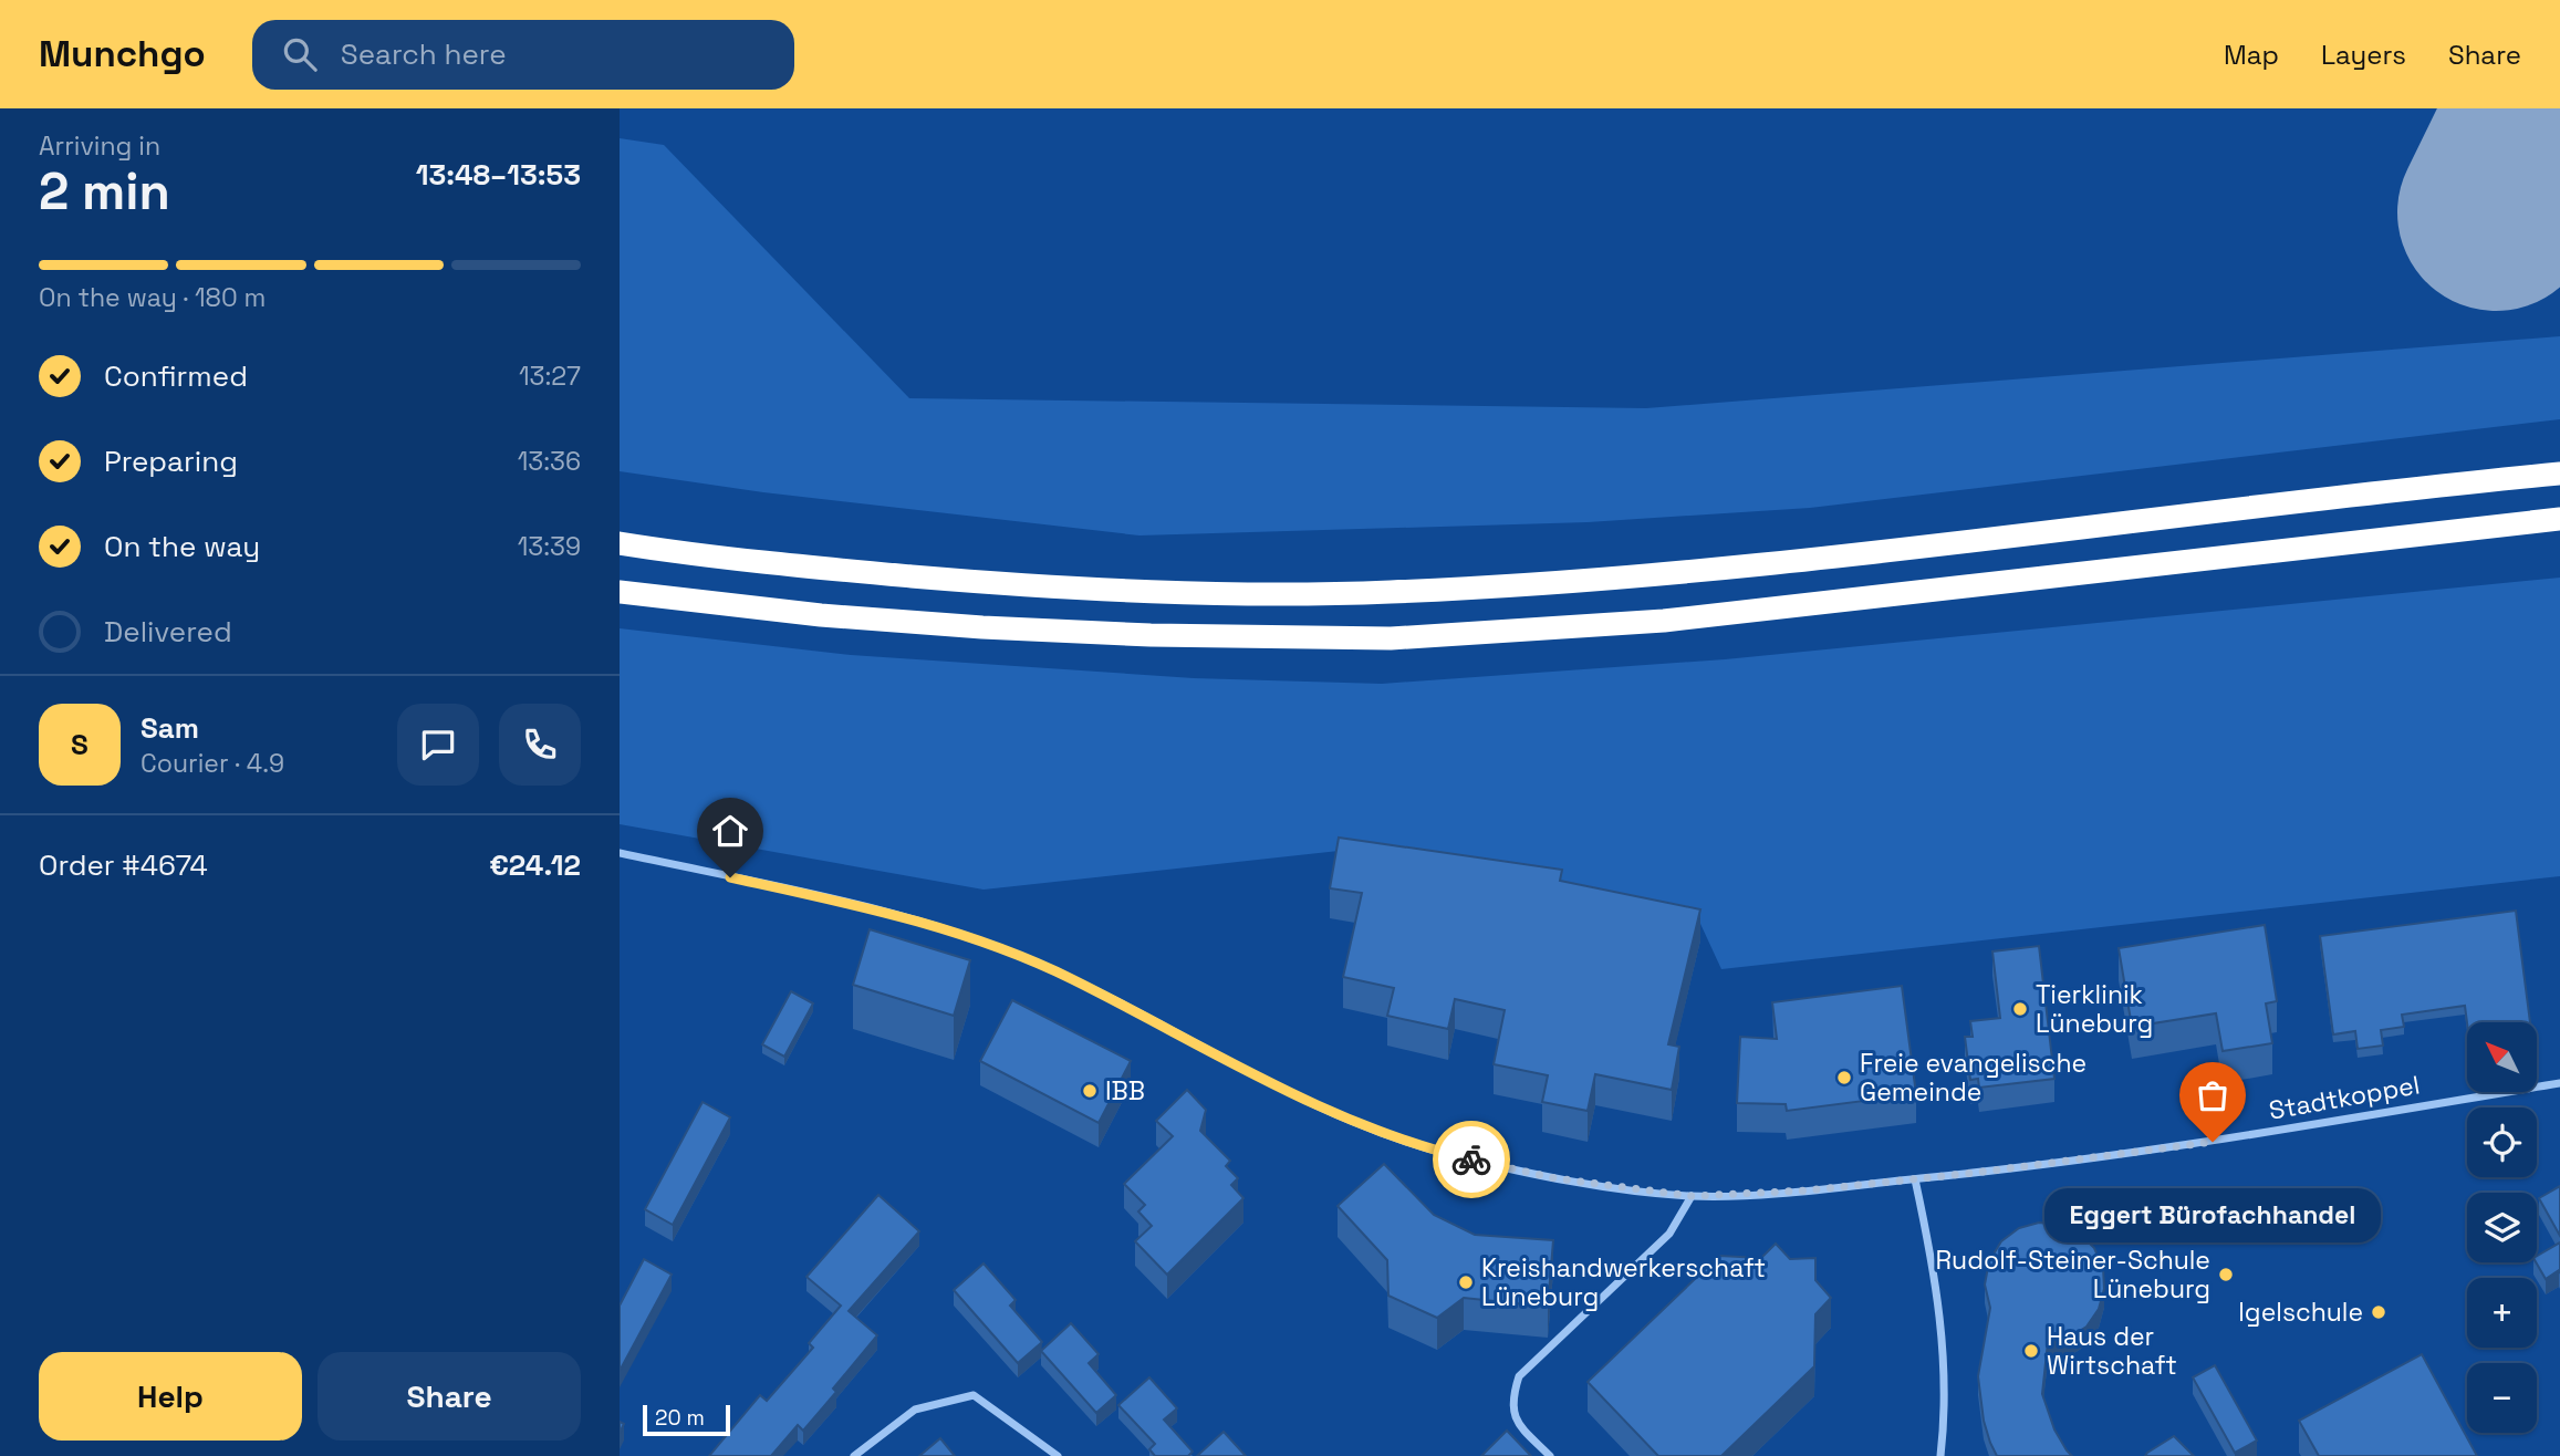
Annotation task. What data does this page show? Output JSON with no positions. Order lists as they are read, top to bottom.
{
  "streets": {
    "street": ["Stadtkoppel"]
  },
  "places": [
    "Tierklinik Lüneburg",
    "Freie evangelische Gemeinde",
    "IBB",
    "Eggert Bürofachhandel",
    "Rudolf-Steiner-Schule Lüneburg",
    "Kreishandwerkerschaft Lüneburg",
    "Igelschule",
    "Haus der Wirtschaft"
  ],
  "scale_bar": "20 m",
  "north": "top left",
  "page": {
    "header": "Munchgo",
    "search": "Search here",
    "nav": ["Map", "Layers", "Share"],
    "heading": ["2 min", "Arriving in", "13:48–13:53"],
    "panel": [
      "Sam",
      "Courier · 4.9",
      "Order #4674",
      "€24.12"
    ],
    "bar": "On the way · 180 m",
    "list": [
      ["Confirmed", "13:27"],
      ["Preparing", "13:36"],
      ["On the way", "13:39"],
      "Delivered"
    ],
    "round": "S",
    "map_buttons": ["+", "−"],
    "bubble": "Eggert Bürofachhandel",
    "buttons": ["Help", "Share"],
    "scale": "20 m"
  }
}
